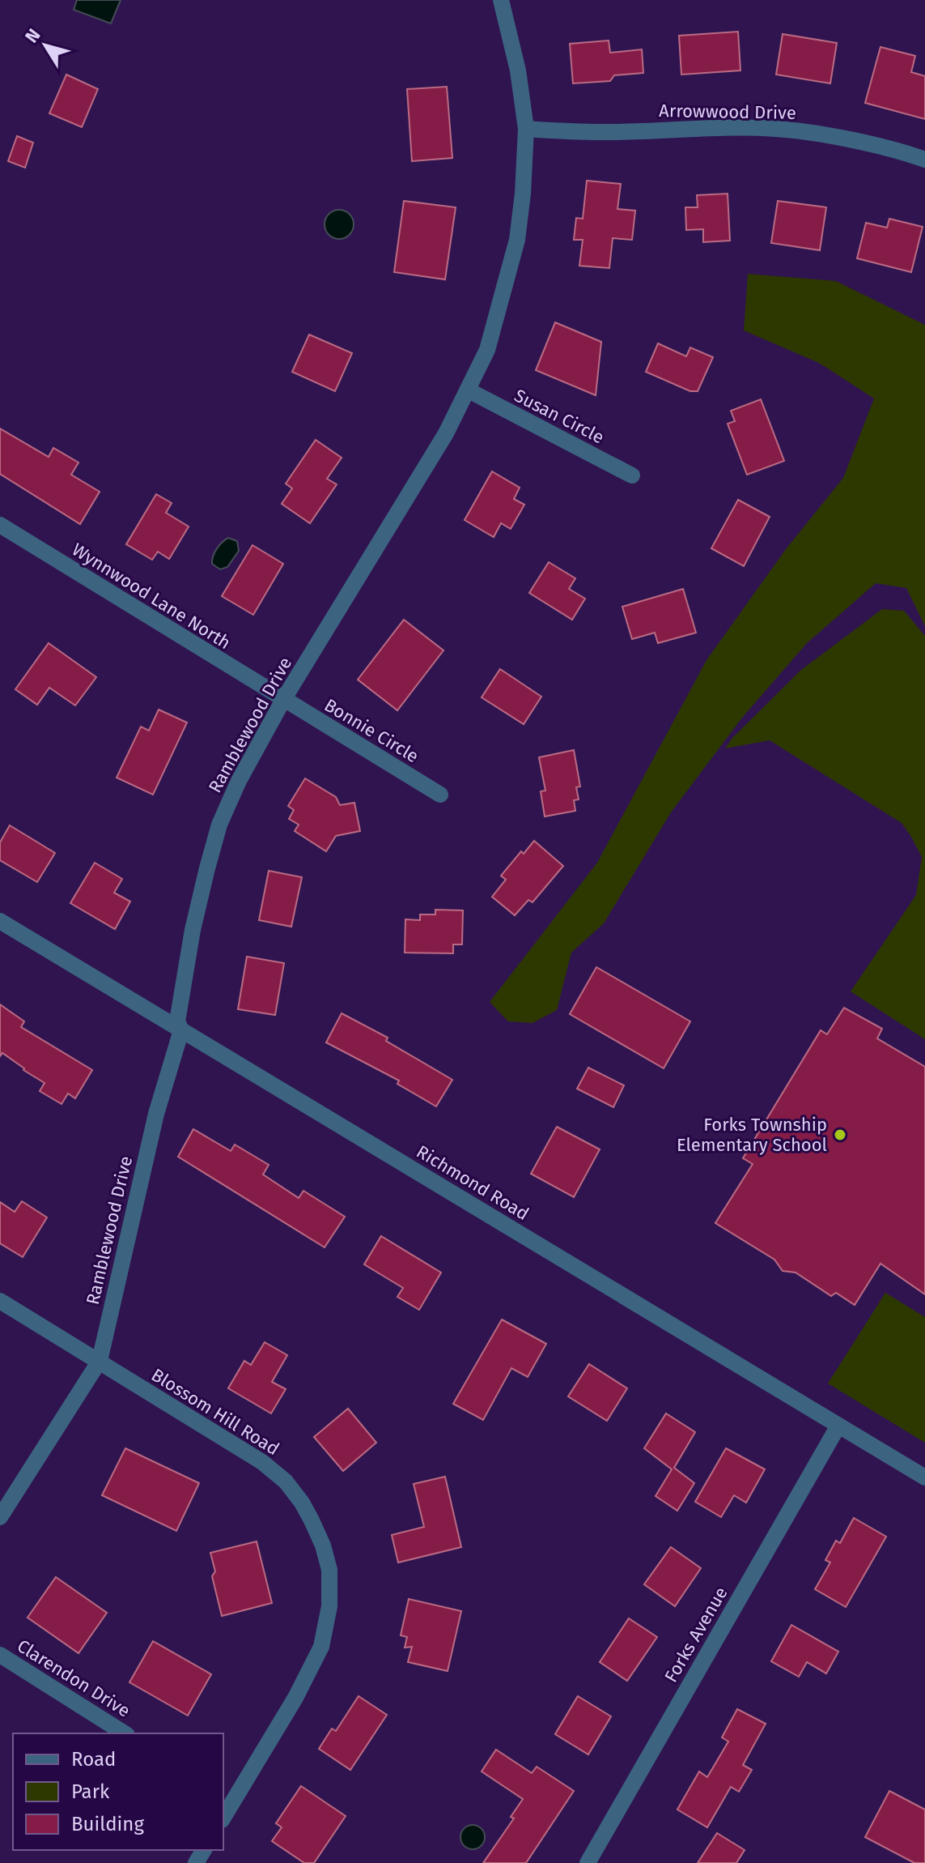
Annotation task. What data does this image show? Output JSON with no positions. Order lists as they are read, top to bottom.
{
  "streets": {
    "street": [
      "Arrowwood Drive",
      "Susan Circle",
      "Wynnwood Lane North",
      "Ramblewood Drive",
      "Bonnie Circle",
      "Richmond Road",
      "Blossom Hill Road",
      "Forks Avenue",
      "Clarendon Drive"
    ]
  },
  "crossings": [
    ["Arrowwood Drive", "Ramblewood Drive"],
    ["Susan Circle", "Ramblewood Drive"],
    ["Wynnwood Lane North", "Ramblewood Drive"],
    ["Wynnwood Lane North", "Bonnie Circle"],
    ["Ramblewood Drive", "Bonnie Circle"],
    ["Ramblewood Drive", "Richmond Road"],
    ["Ramblewood Drive", "Blossom Hill Road"],
    ["Richmond Road", "Forks Avenue"]
  ],
  "places": ["Forks Township Elementary School"],
  "legend": ["Road", "Park", "Building"],
  "north": "top left"
}
